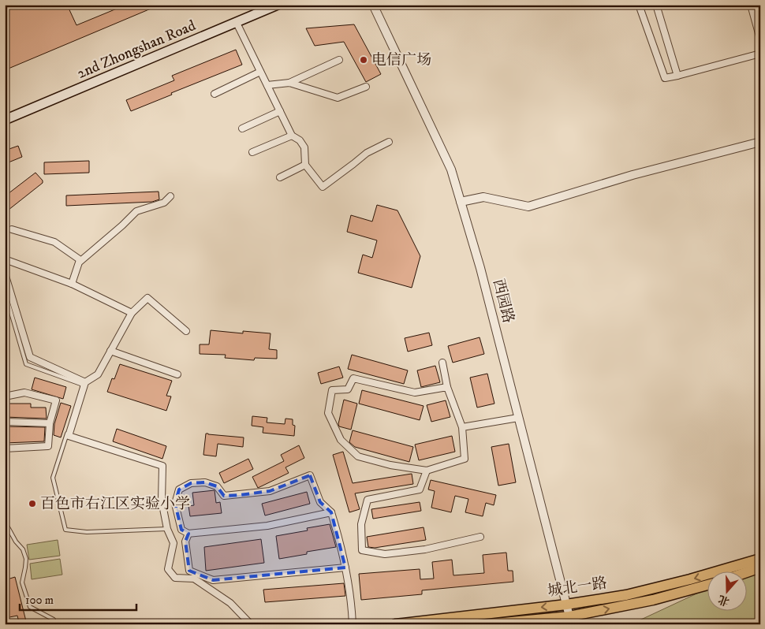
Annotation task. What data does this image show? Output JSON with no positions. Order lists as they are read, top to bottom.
{
  "streets": {
    "main road": ["2nd Zhongshan Road", "城北一路"],
    "street": ["西园路"]
  },
  "crossings": [
    ["西园路", "城北一路"]
  ],
  "places": ["电信广场", "百色市右江区实验小学"],
  "scale_bar": "100 m",
  "north": "bottom"
}
